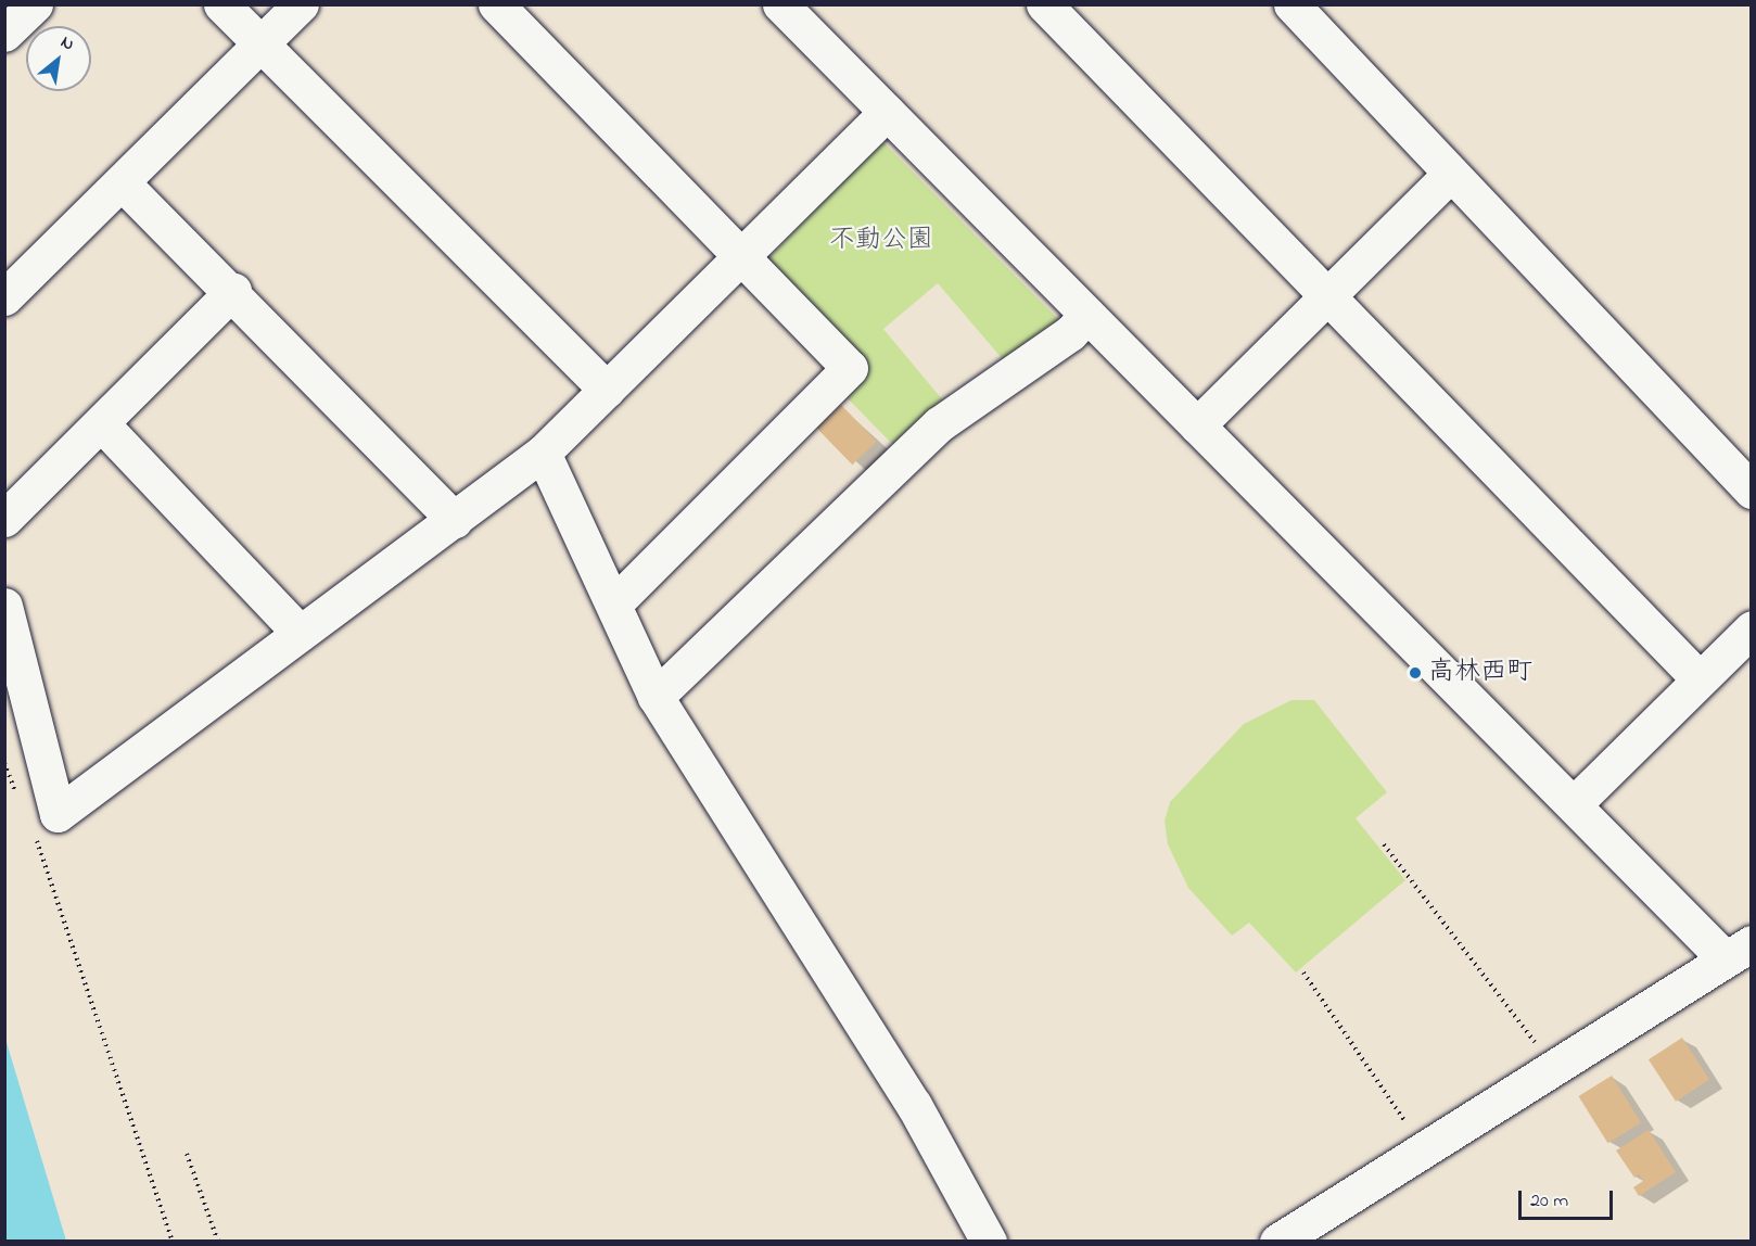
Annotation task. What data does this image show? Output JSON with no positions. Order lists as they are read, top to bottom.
{
  "parks": ["不動公園"],
  "places": ["高林西町"],
  "scale_bar": "20 m",
  "north": "top right"
}
